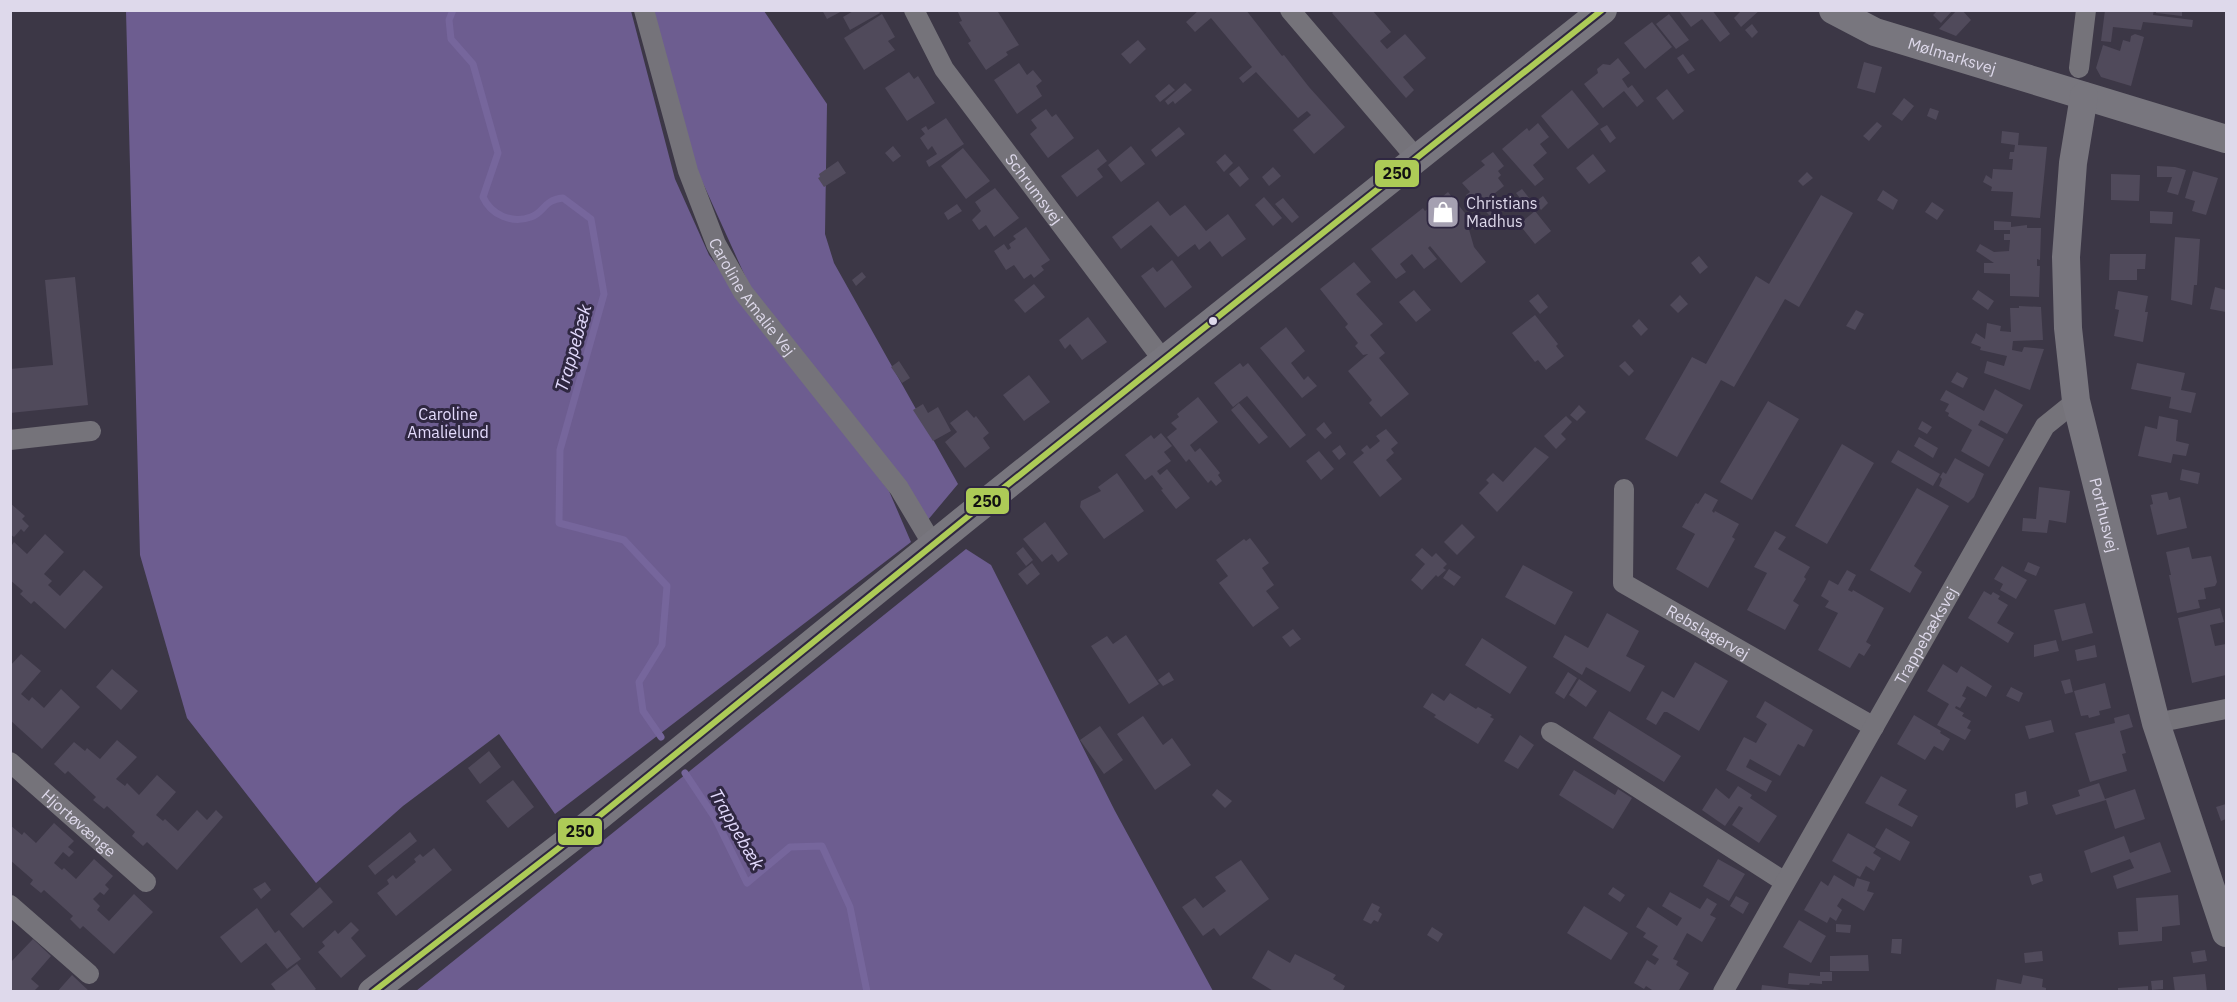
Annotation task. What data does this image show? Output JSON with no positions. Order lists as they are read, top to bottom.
{
  "streets": {
    "street": [
      "Mølmarksvej",
      "Schrumsvej",
      "Caroline Amalie Vej",
      "Porthusvej",
      "Rebslagervej",
      "Trappebæksvej",
      "Hjortøvænge"
    ]
  },
  "crossings": [
    ["Mølmarksvej", "Porthusvej"],
    ["Porthusvej", "Trappebæksvej"],
    ["Rebslagervej", "Trappebæksvej"]
  ],
  "water": ["Trappebæk"],
  "parks": ["Caroline Amalielund"],
  "places": {
    "shop": ["Christians Madhus"]
  },
  "lines": ["transit line 250"]
}
